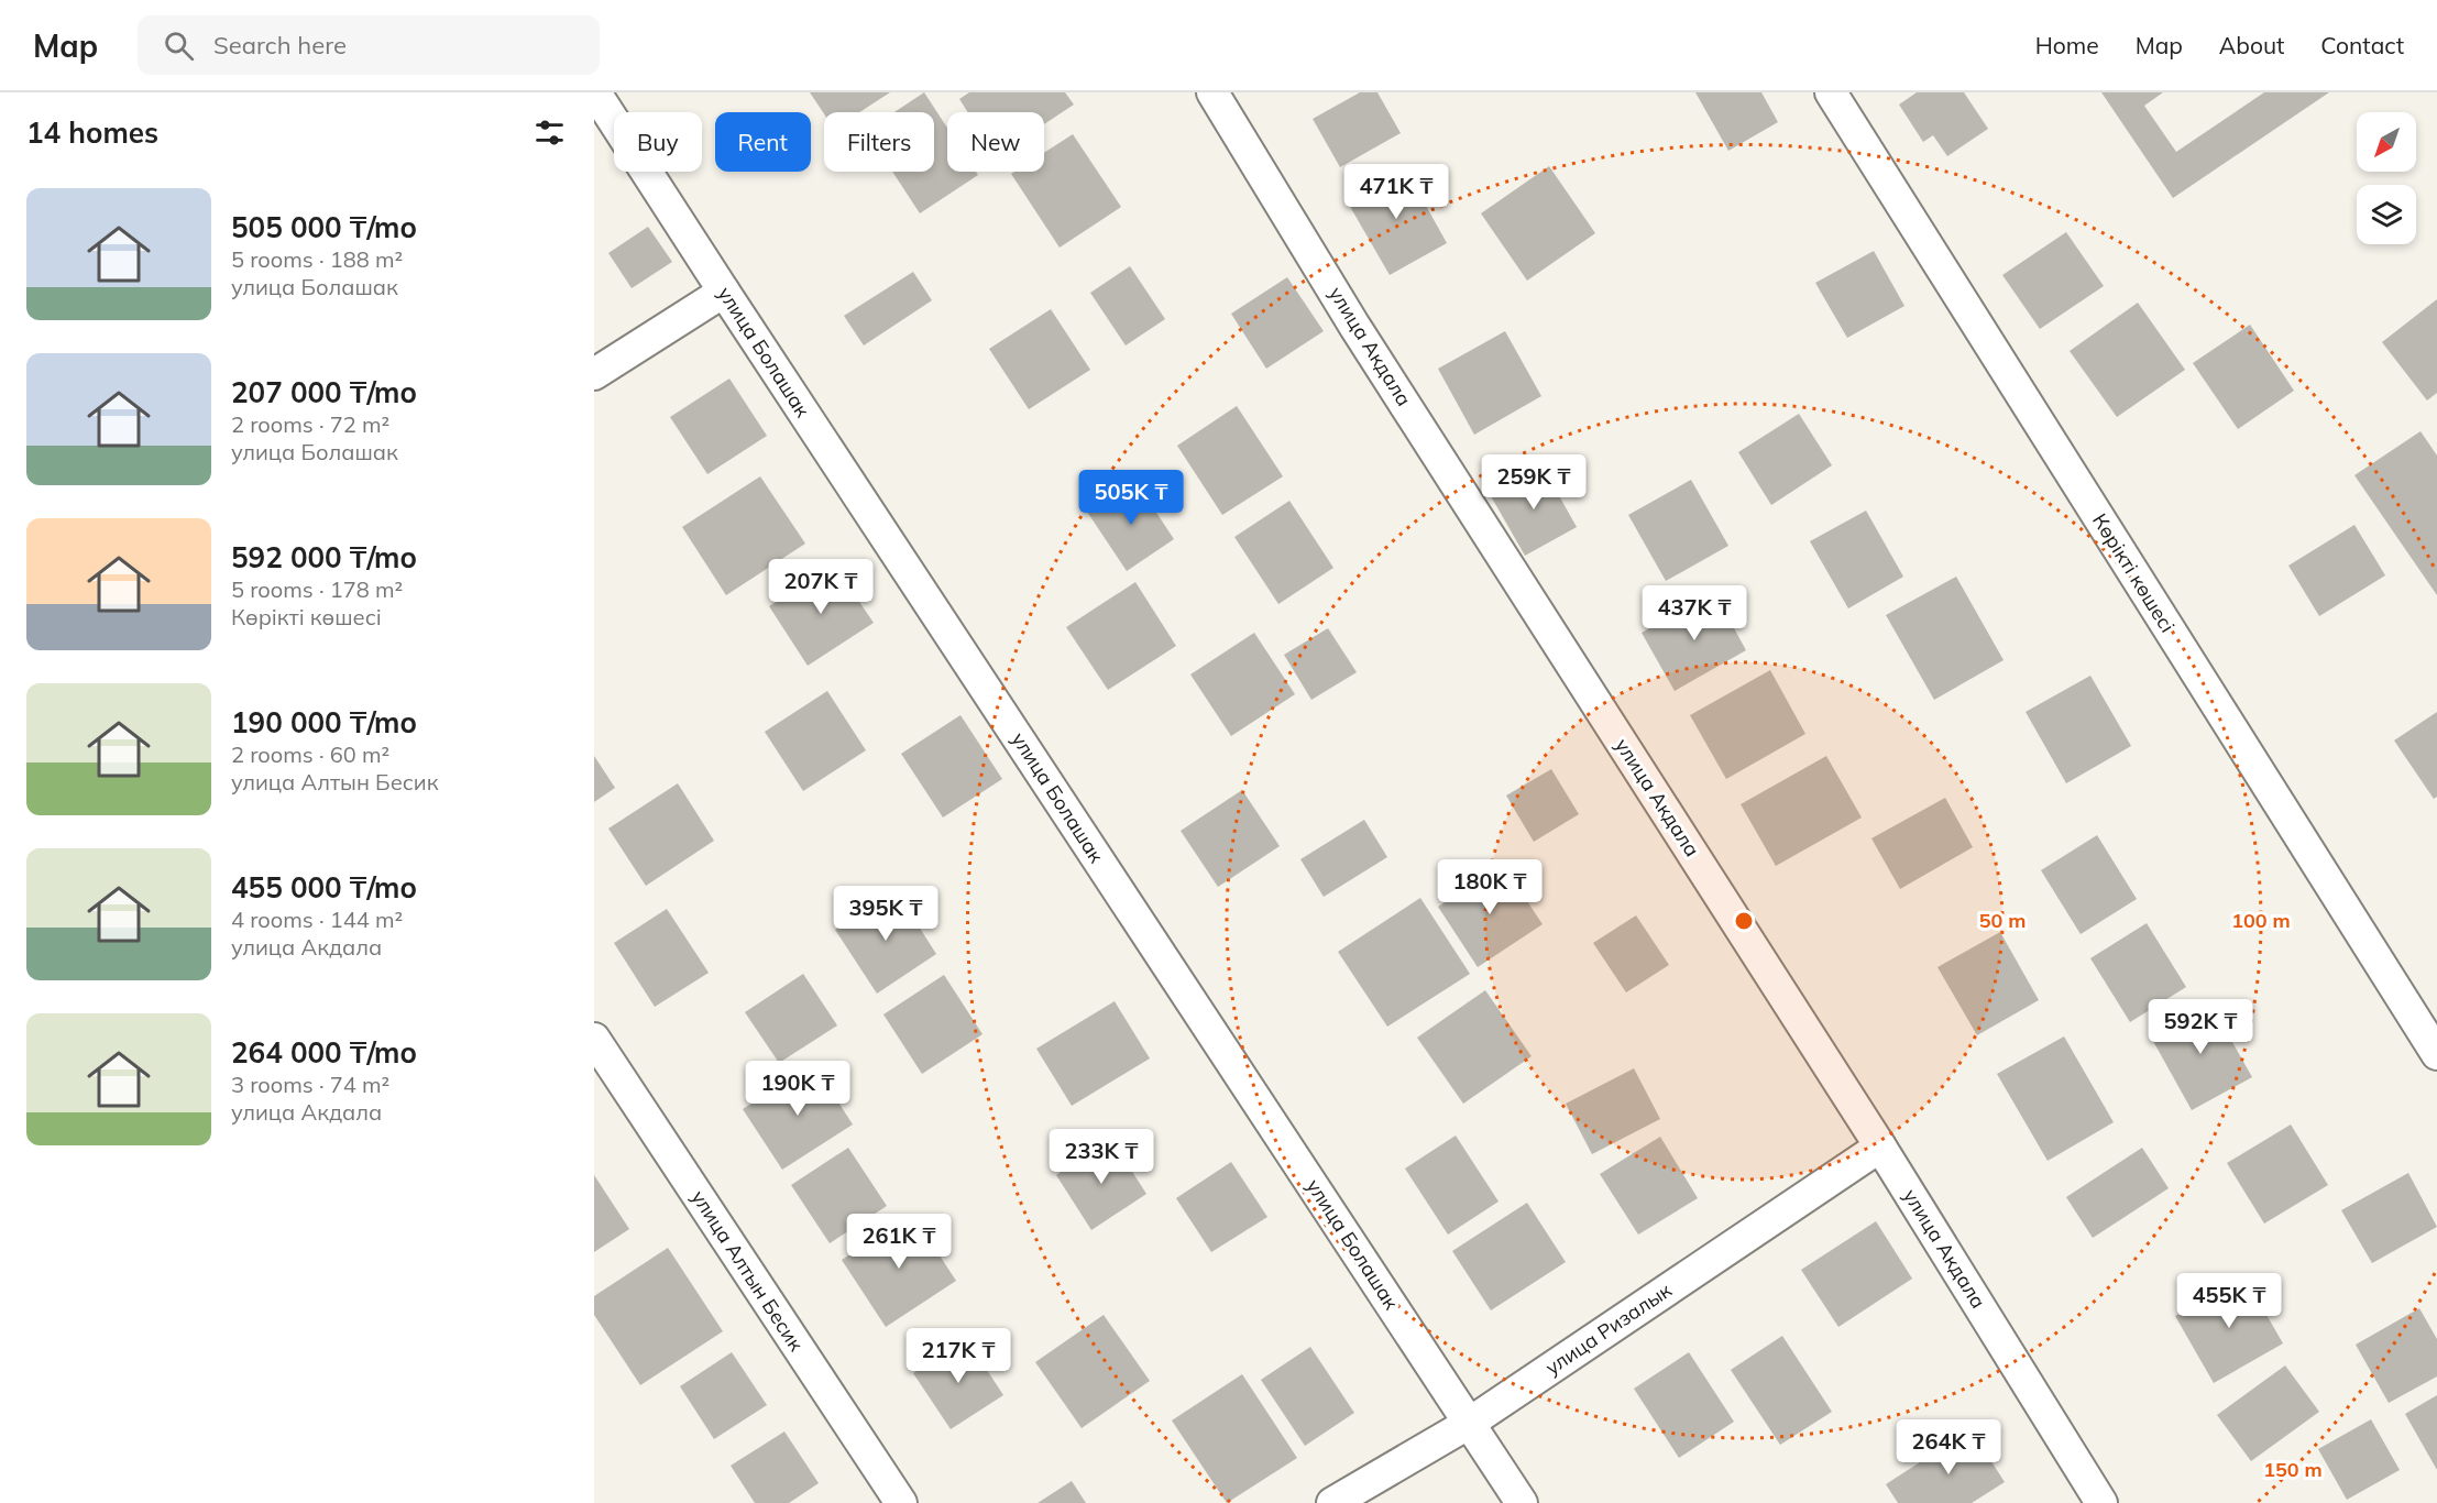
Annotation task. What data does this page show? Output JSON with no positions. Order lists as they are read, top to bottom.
{
  "streets": {
    "street": [
      "улица Акдала",
      "улица Болашак",
      "Көрікті көшесі",
      "улица Алтын Бесик",
      "улица Ризалык"
    ]
  },
  "crossings": [
    ["улица Акдала", "улица Ризалык"],
    ["улица Болашак", "улица Ризалык"]
  ],
  "north": "bottom left",
  "page": {
    "header": "Map",
    "search": "Search here",
    "nav": [
      "Home",
      "Map",
      "About",
      "Contact"
    ],
    "heading": "14 homes",
    "chip": [
      "Buy",
      "Rent",
      "Filters",
      "New"
    ],
    "price": [
      "471K ₸",
      "259K ₸",
      "505K ₸",
      "207K ₸",
      "437K ₸",
      "180K ₸",
      "395K ₸",
      "592K ₸",
      "190K ₸",
      "233K ₸",
      "261K ₸",
      "455K ₸",
      "217K ₸",
      "264K ₸"
    ],
    "list": [
      {
        "name": "505 000 ₸/mo",
        "note": "5 rooms · 188 m² · улица Болашак"
      },
      {
        "name": "207 000 ₸/mo",
        "note": "2 rooms · 72 m² · улица Болашак"
      },
      {
        "name": "592 000 ₸/mo",
        "note": "5 rooms · 178 m² · Көрікті көшесі"
      },
      {
        "name": "190 000 ₸/mo",
        "note": "2 rooms · 60 m² · улица Алтын Бесик"
      },
      {
        "name": "455 000 ₸/mo",
        "note": "4 rooms · 144 m² · улица Акдала"
      },
      {
        "name": "264 000 ₸/mo",
        "note": "3 rooms · 74 m² · улица Акдала"
      }
    ]
  },
  "rings": ["50 m", "100 m", "150 m"]
}
